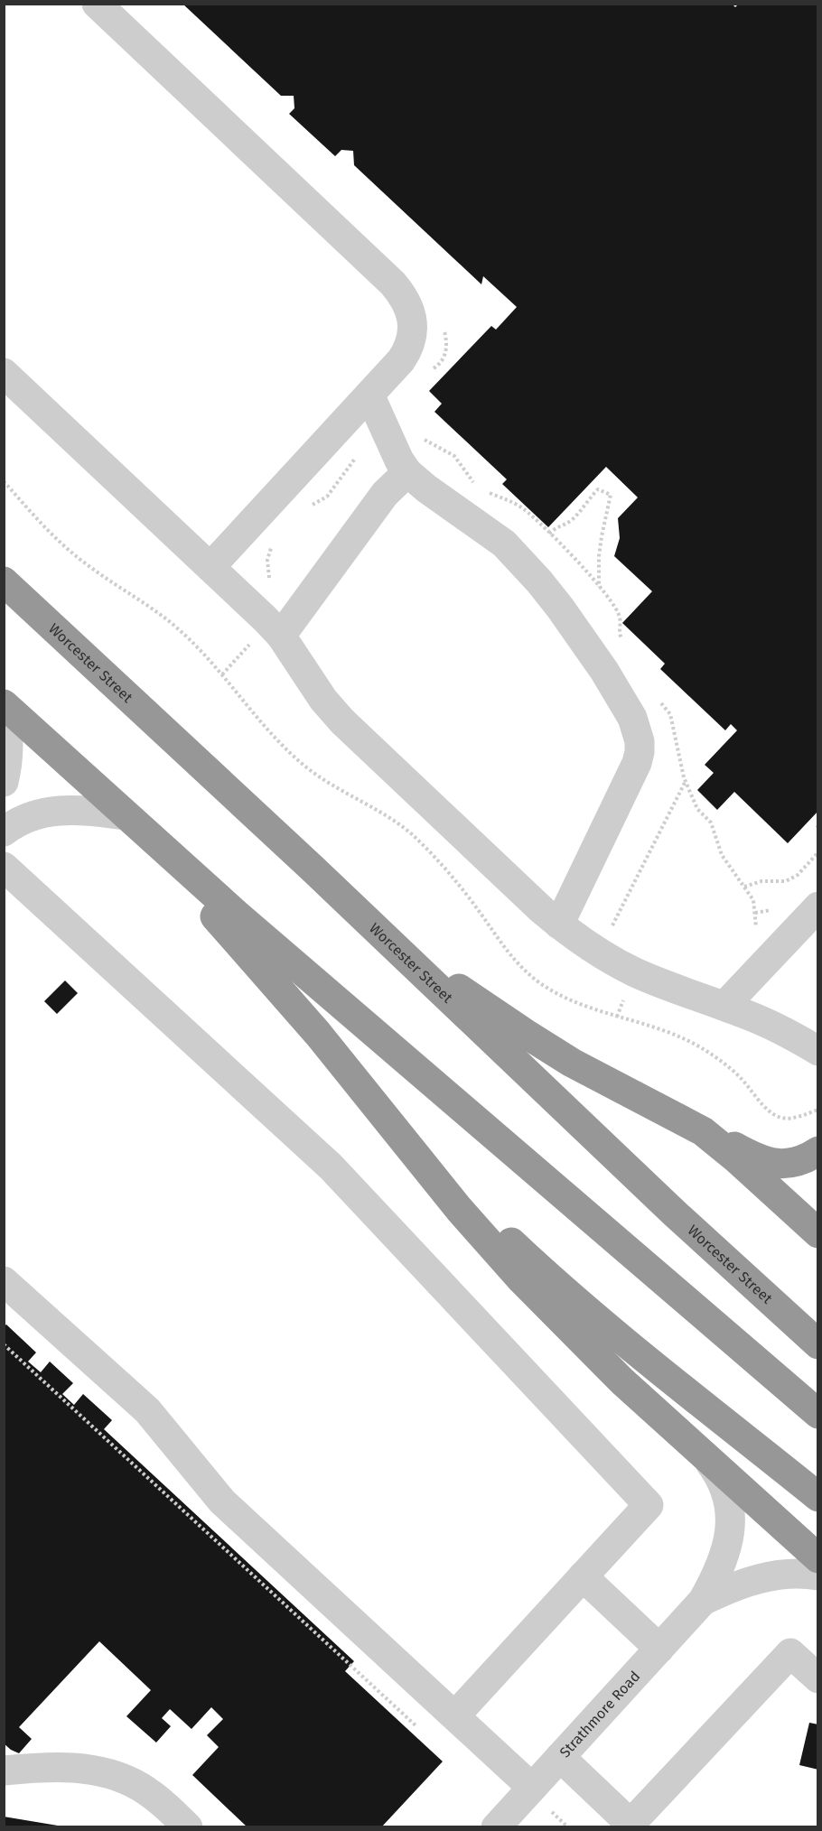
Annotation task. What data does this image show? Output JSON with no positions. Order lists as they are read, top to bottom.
{
  "streets": {
    "highway": ["Worcester Street"],
    "street": ["Strathmore Road"]
  }
}
